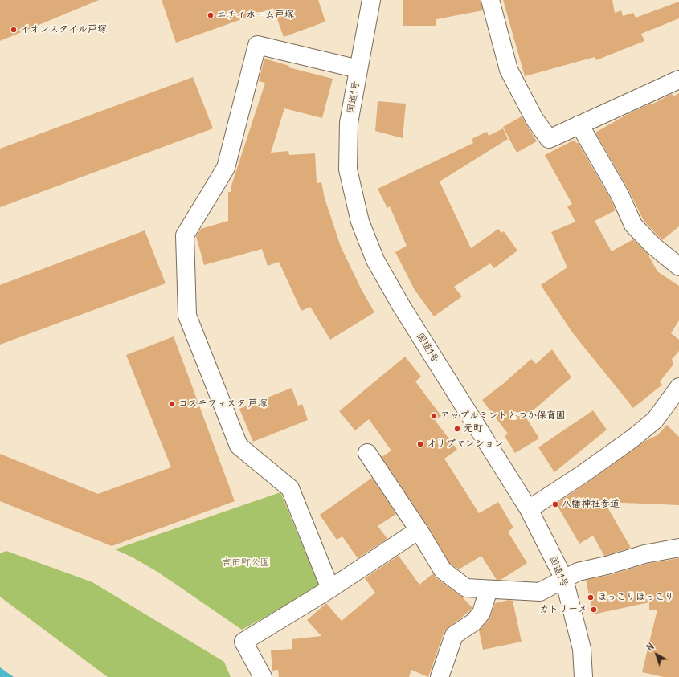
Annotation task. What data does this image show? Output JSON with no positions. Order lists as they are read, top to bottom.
{
  "streets": {
    "main road": ["国道1号"]
  },
  "parks": ["吉田町公園"],
  "places": [
    "ニチイホーム戸塚",
    "イオンスタイル戸塚",
    "コスモフェスタ 戸塚",
    "アップルミントとつか保育園",
    "元町",
    "オリブマンション",
    "八幡神社参道",
    "ほっこりほっこり",
    "カトリーヌ"
  ],
  "north": "top left"
}
